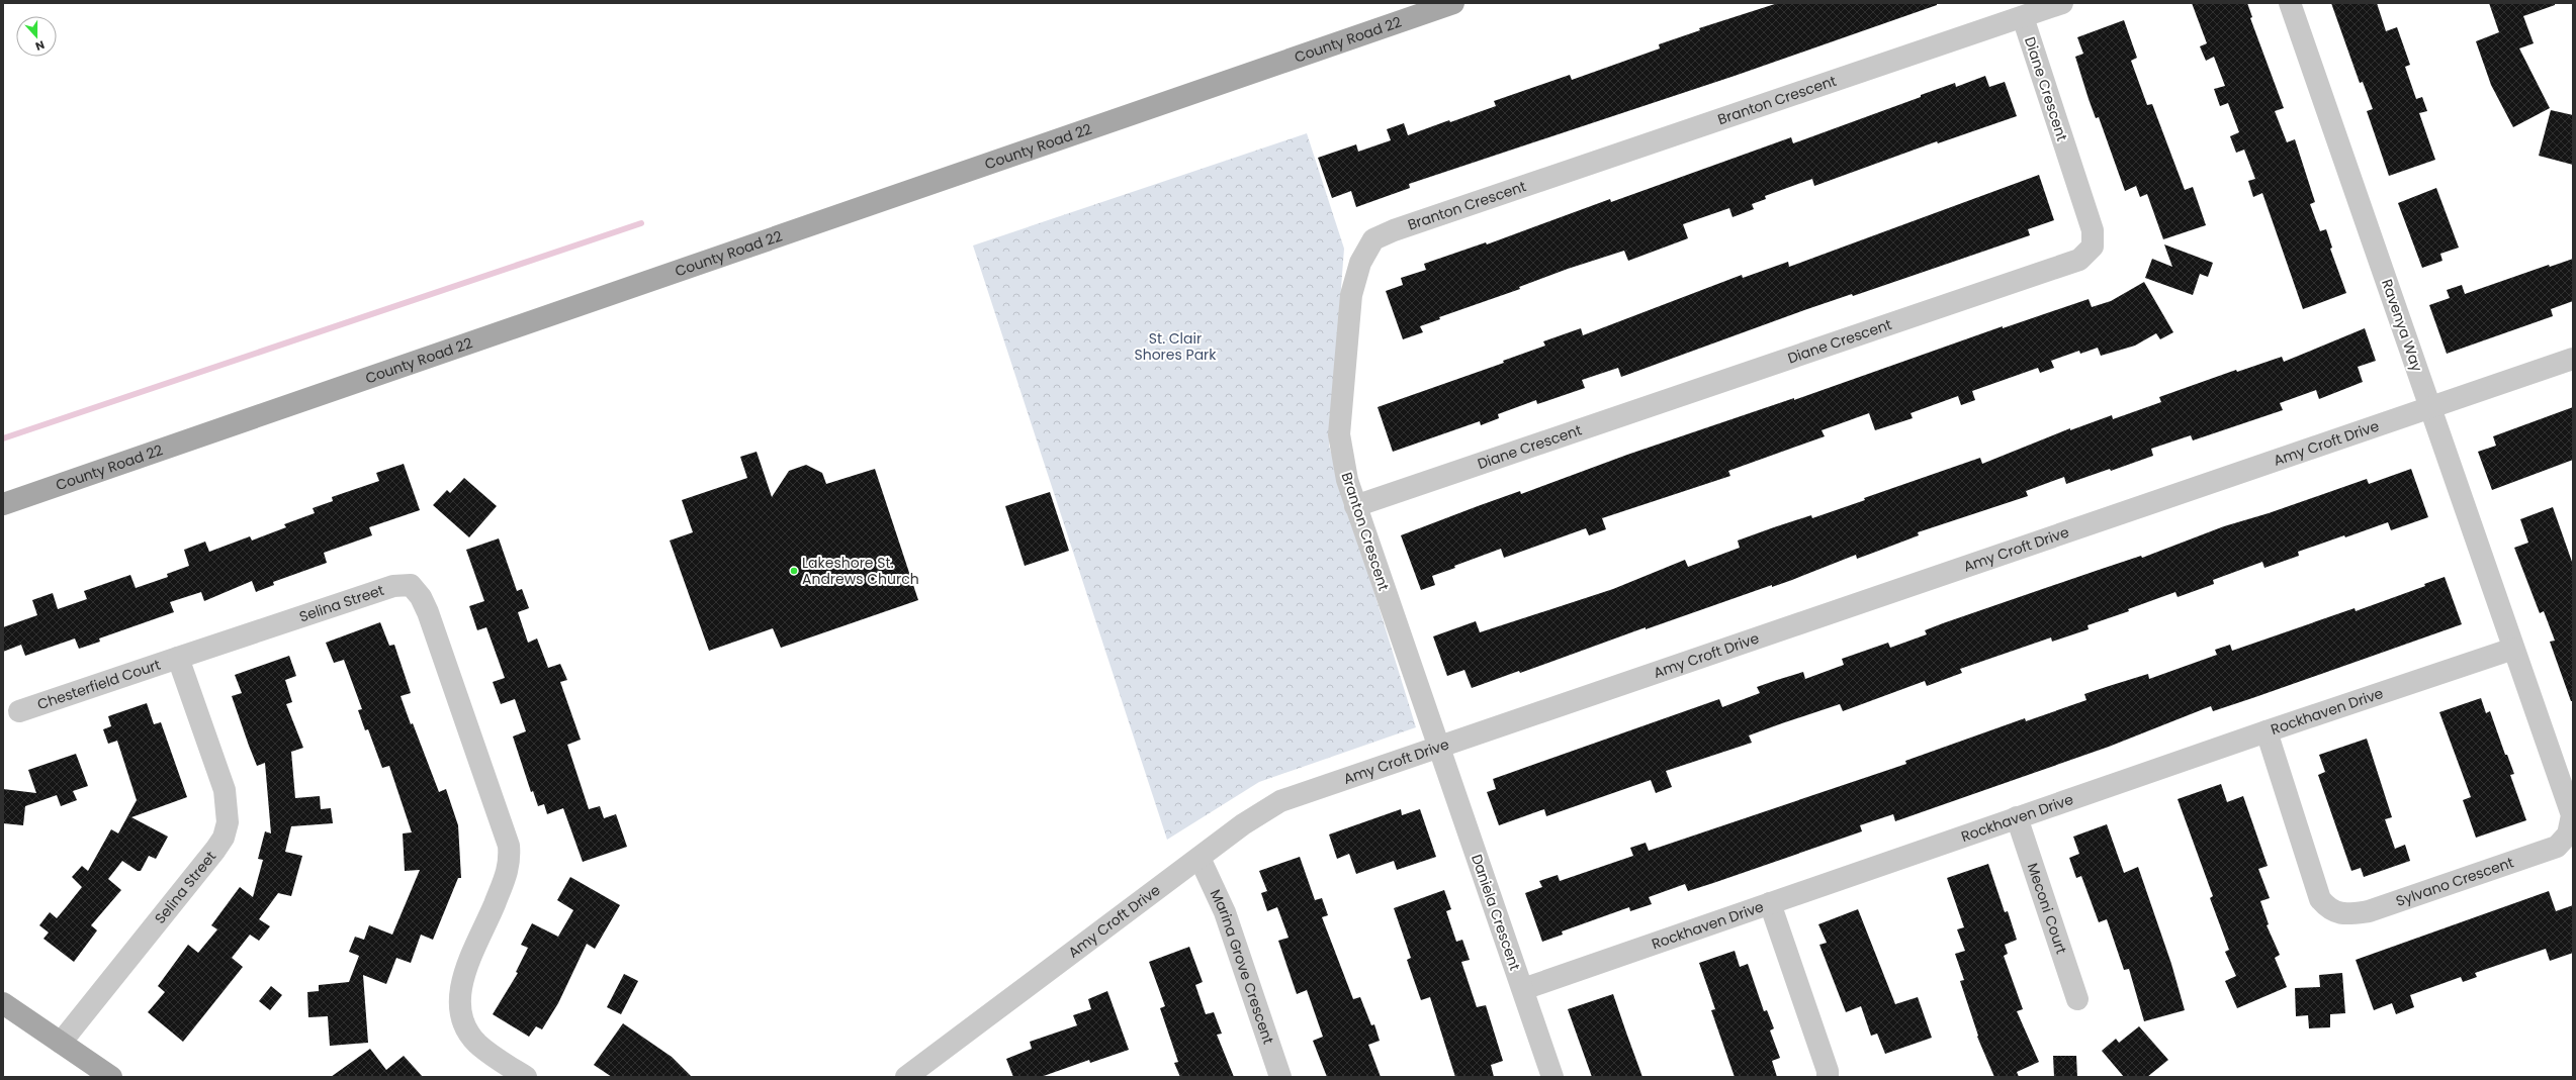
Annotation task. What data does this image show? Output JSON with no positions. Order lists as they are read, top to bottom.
{
  "streets": {
    "main road": ["County Road 22"],
    "street": [
      "Diane Crescent",
      "Branton Crescent",
      "Ravenya Way",
      "Amy Croft Drive",
      "Selina Street",
      "Chesterfield Court",
      "Rockhaven Drive",
      "Sylvano Crescent",
      "Meconi Court",
      "Daniela Crescent",
      "Marina Grove Crescent"
    ]
  },
  "crossings": [
    ["Diane Crescent", "Branton Crescent"],
    ["Branton Crescent", "Amy Croft Drive"],
    ["Branton Crescent", "Daniela Crescent"],
    ["Ravenya Way", "Amy Croft Drive"],
    ["Ravenya Way", "Rockhaven Drive"],
    ["Ravenya Way", "Sylvano Crescent"],
    ["Amy Croft Drive", "Daniela Crescent"],
    ["Amy Croft Drive", "Marina Grove Crescent"],
    ["Selina Street", "Chesterfield Court"],
    ["Rockhaven Drive", "Sylvano Crescent"],
    ["Rockhaven Drive", "Meconi Court"],
    ["Rockhaven Drive", "Daniela Crescent"]
  ],
  "parks": ["St. Clair Shores Park"],
  "places": ["Lakeshore St. Andrews Church"],
  "north": "bottom"
}
